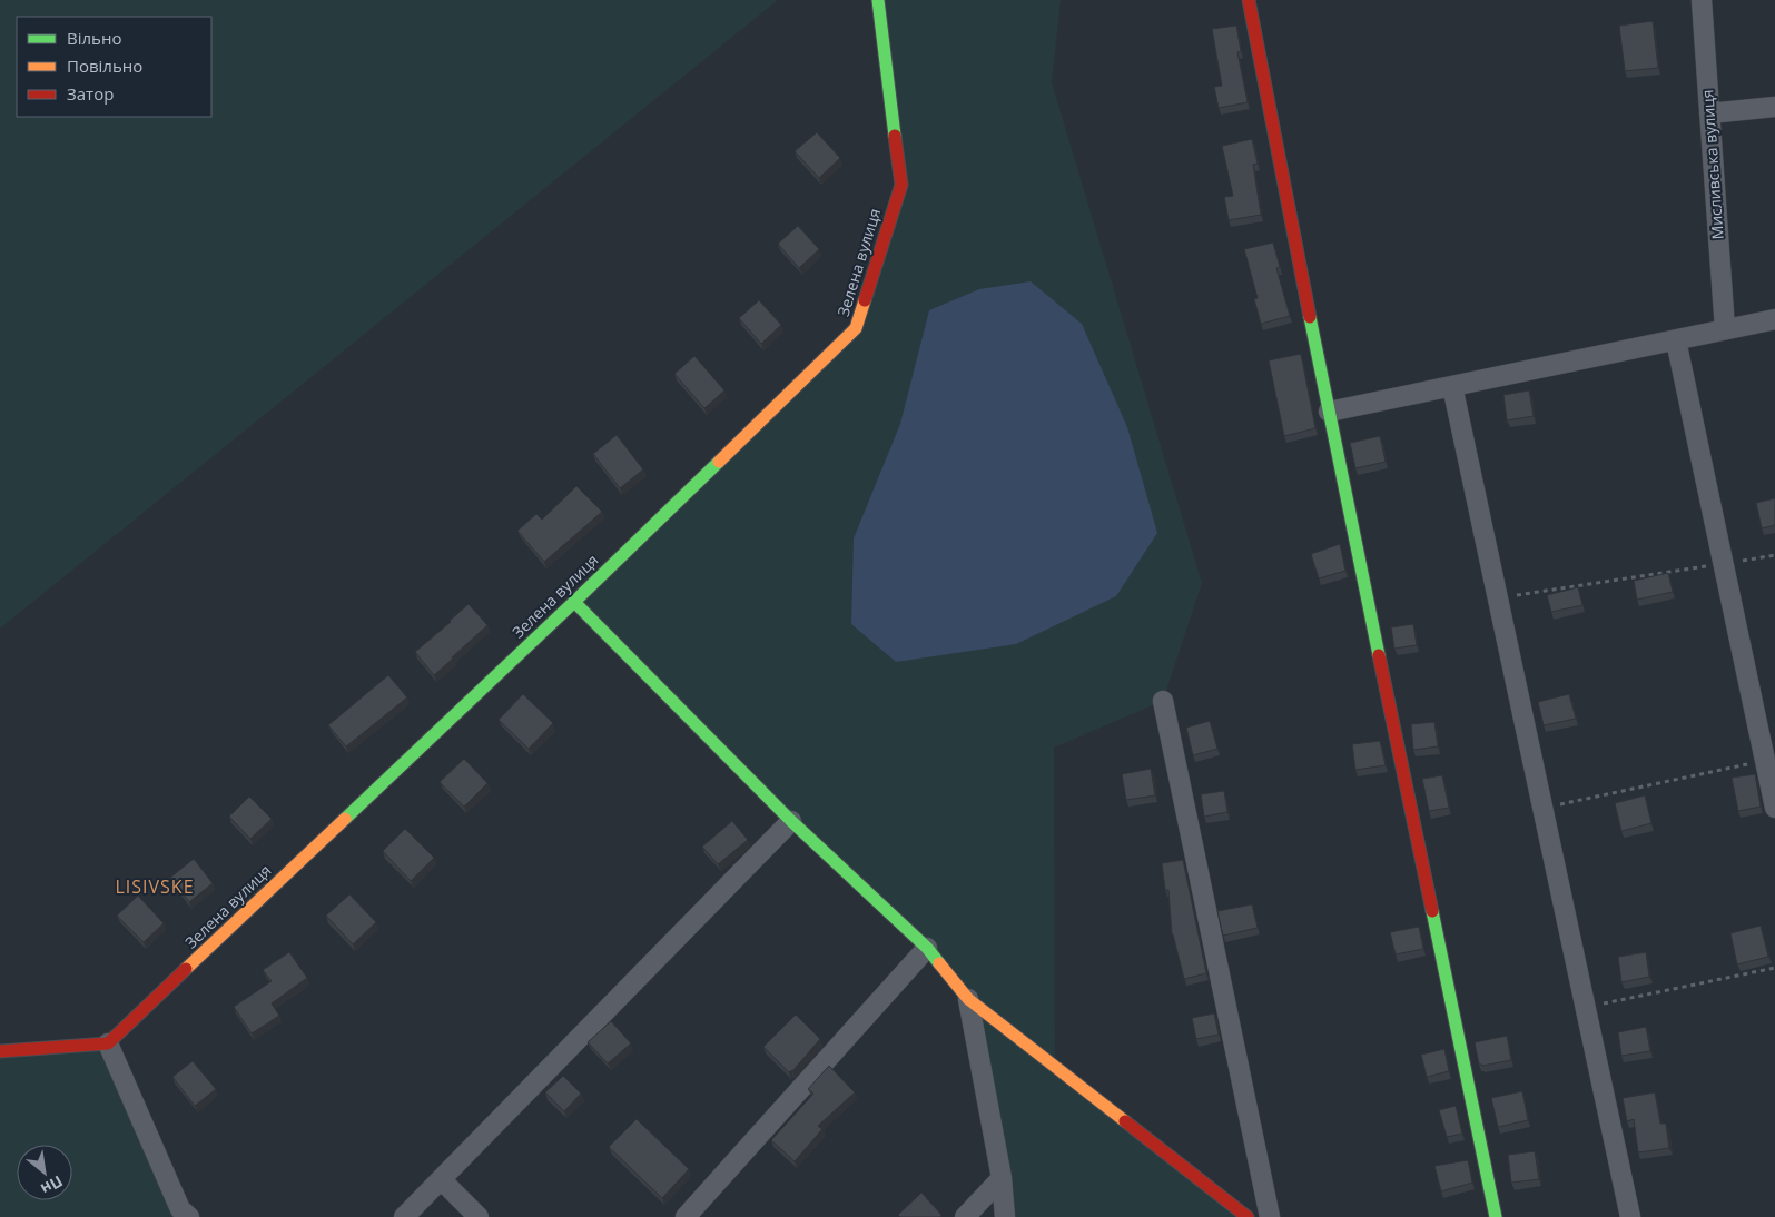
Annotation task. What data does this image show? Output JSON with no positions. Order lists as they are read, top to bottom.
{
  "streets": {
    "street": ["Мисливська вулиця", "Зелена вулиця"]
  },
  "districts": ["LISIVSKE"],
  "legend": ["Вільно", "Повільно", "Затор"],
  "north": "bottom right"
}
